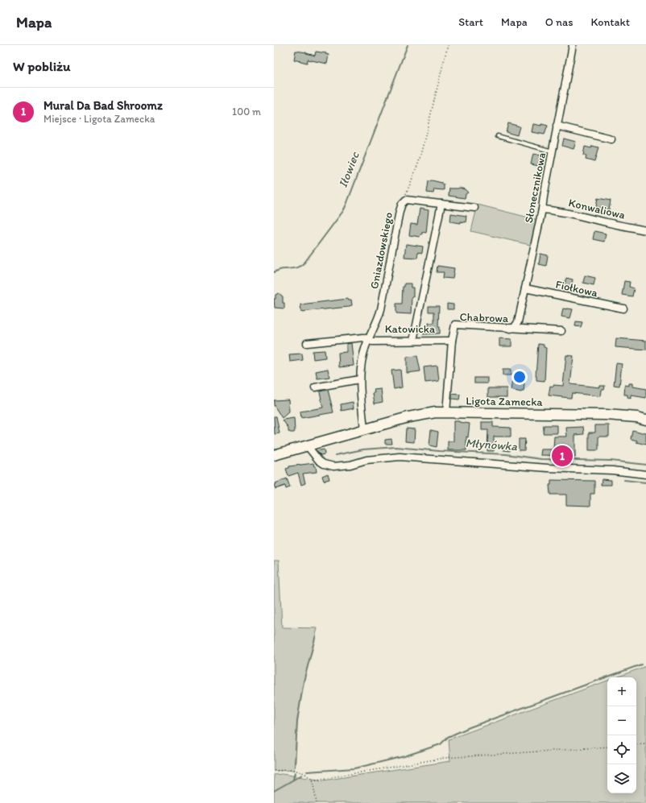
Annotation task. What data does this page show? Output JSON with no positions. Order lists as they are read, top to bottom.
{
  "streets": {
    "main road": ["Ligota Zamecka"],
    "street": [
      "Słonecznikowa",
      "Konwaliowa",
      "Gniazdowskiego",
      "Fiołkowa",
      "Chabrowa",
      "Katowicka"
    ]
  },
  "crossings": [
    ["Słonecznikowa", "Konwaliowa"],
    ["Słonecznikowa", "Fiołkowa"],
    ["Słonecznikowa", "Chabrowa"],
    ["Gniazdowskiego", "Katowicka"],
    ["Chabrowa", "Katowicka"],
    ["Chabrowa", "Ligota Zamecka"],
    ["Katowicka", "Ligota Zamecka"]
  ],
  "water": ["Iłowiec", "Młynówka"],
  "page": {
    "header": "Mapa",
    "nav": [
      "Start",
      "Mapa",
      "O nas",
      "Kontakt"
    ],
    "heading": "W pobliżu",
    "list": [
      {
        "mark": "1",
        "name": "Mural Da Bad Shroomz",
        "note": "Miejsce · Ligota Zamecka",
        "value": "100 m"
      }
    ],
    "pins": "1",
    "map_buttons": ["+", "−"]
  }
}
